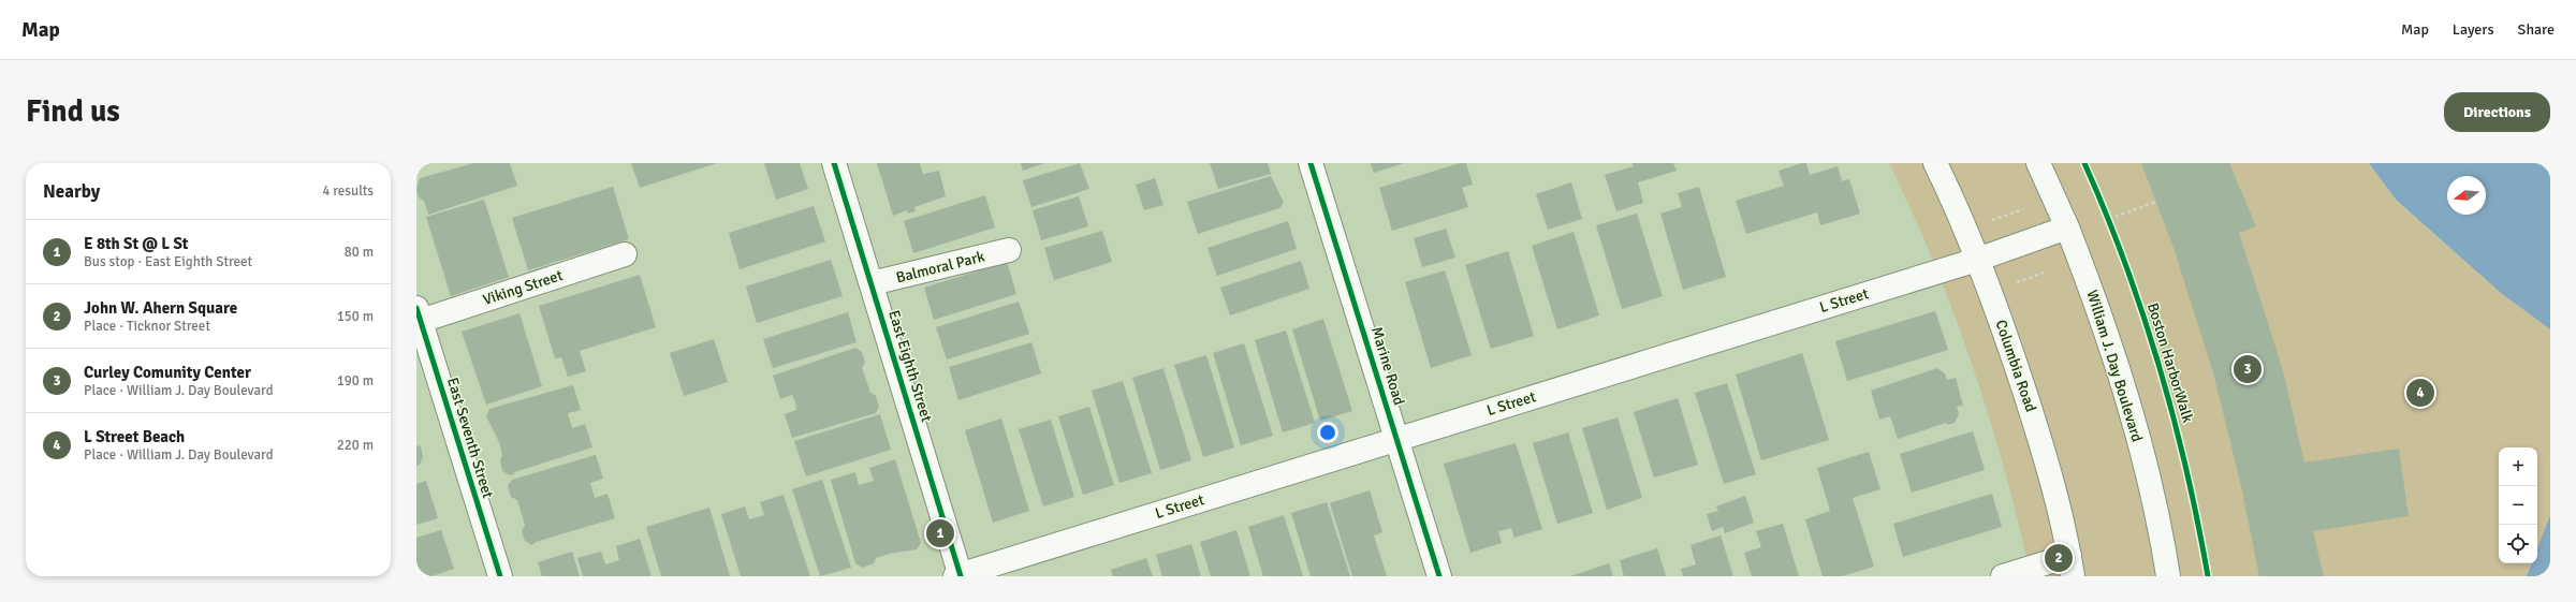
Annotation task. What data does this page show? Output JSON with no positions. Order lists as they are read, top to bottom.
{
  "streets": {
    "main road": [
      "Balmoral Park",
      "Viking Street",
      "L Street",
      "East Eighth Street",
      "Marine Road",
      "Columbia Road",
      "William J. Day Boulevard",
      "East Seventh Street"
    ],
    "cycle path": ["Boston HarborWalk"]
  },
  "crossings": [
    ["Balmoral Park", "East Eighth Street"],
    ["Viking Street", "East Seventh Street"],
    ["L Street", "East Eighth Street"],
    ["L Street", "Marine Road"],
    ["L Street", "Columbia Road"],
    ["L Street", "William J. Day Boulevard"]
  ],
  "north": "left",
  "page": {
    "header": "Map",
    "nav": ["Map", "Layers", "Share"],
    "buttons": "Directions",
    "title": "Find us",
    "heading": ["Nearby", "4 results"],
    "list": [
      {
        "mark": "1",
        "name": "E 8th St @ L St",
        "note": "Bus stop · East Eighth Street",
        "value": "80 m"
      },
      {
        "mark": "2",
        "name": "John W. Ahern Square",
        "note": "Place · Ticknor Street",
        "value": "150 m"
      },
      {
        "mark": "3",
        "name": "Curley Comunity Center",
        "note": "Place · William J. Day Boulevard",
        "value": "190 m"
      },
      {
        "mark": "4",
        "name": "L Street Beach",
        "note": "Place · William J. Day Boulevard",
        "value": "220 m"
      }
    ],
    "pins": [
      "3",
      "4",
      "1",
      "2"
    ],
    "map_buttons": ["+", "−"]
  }
}
